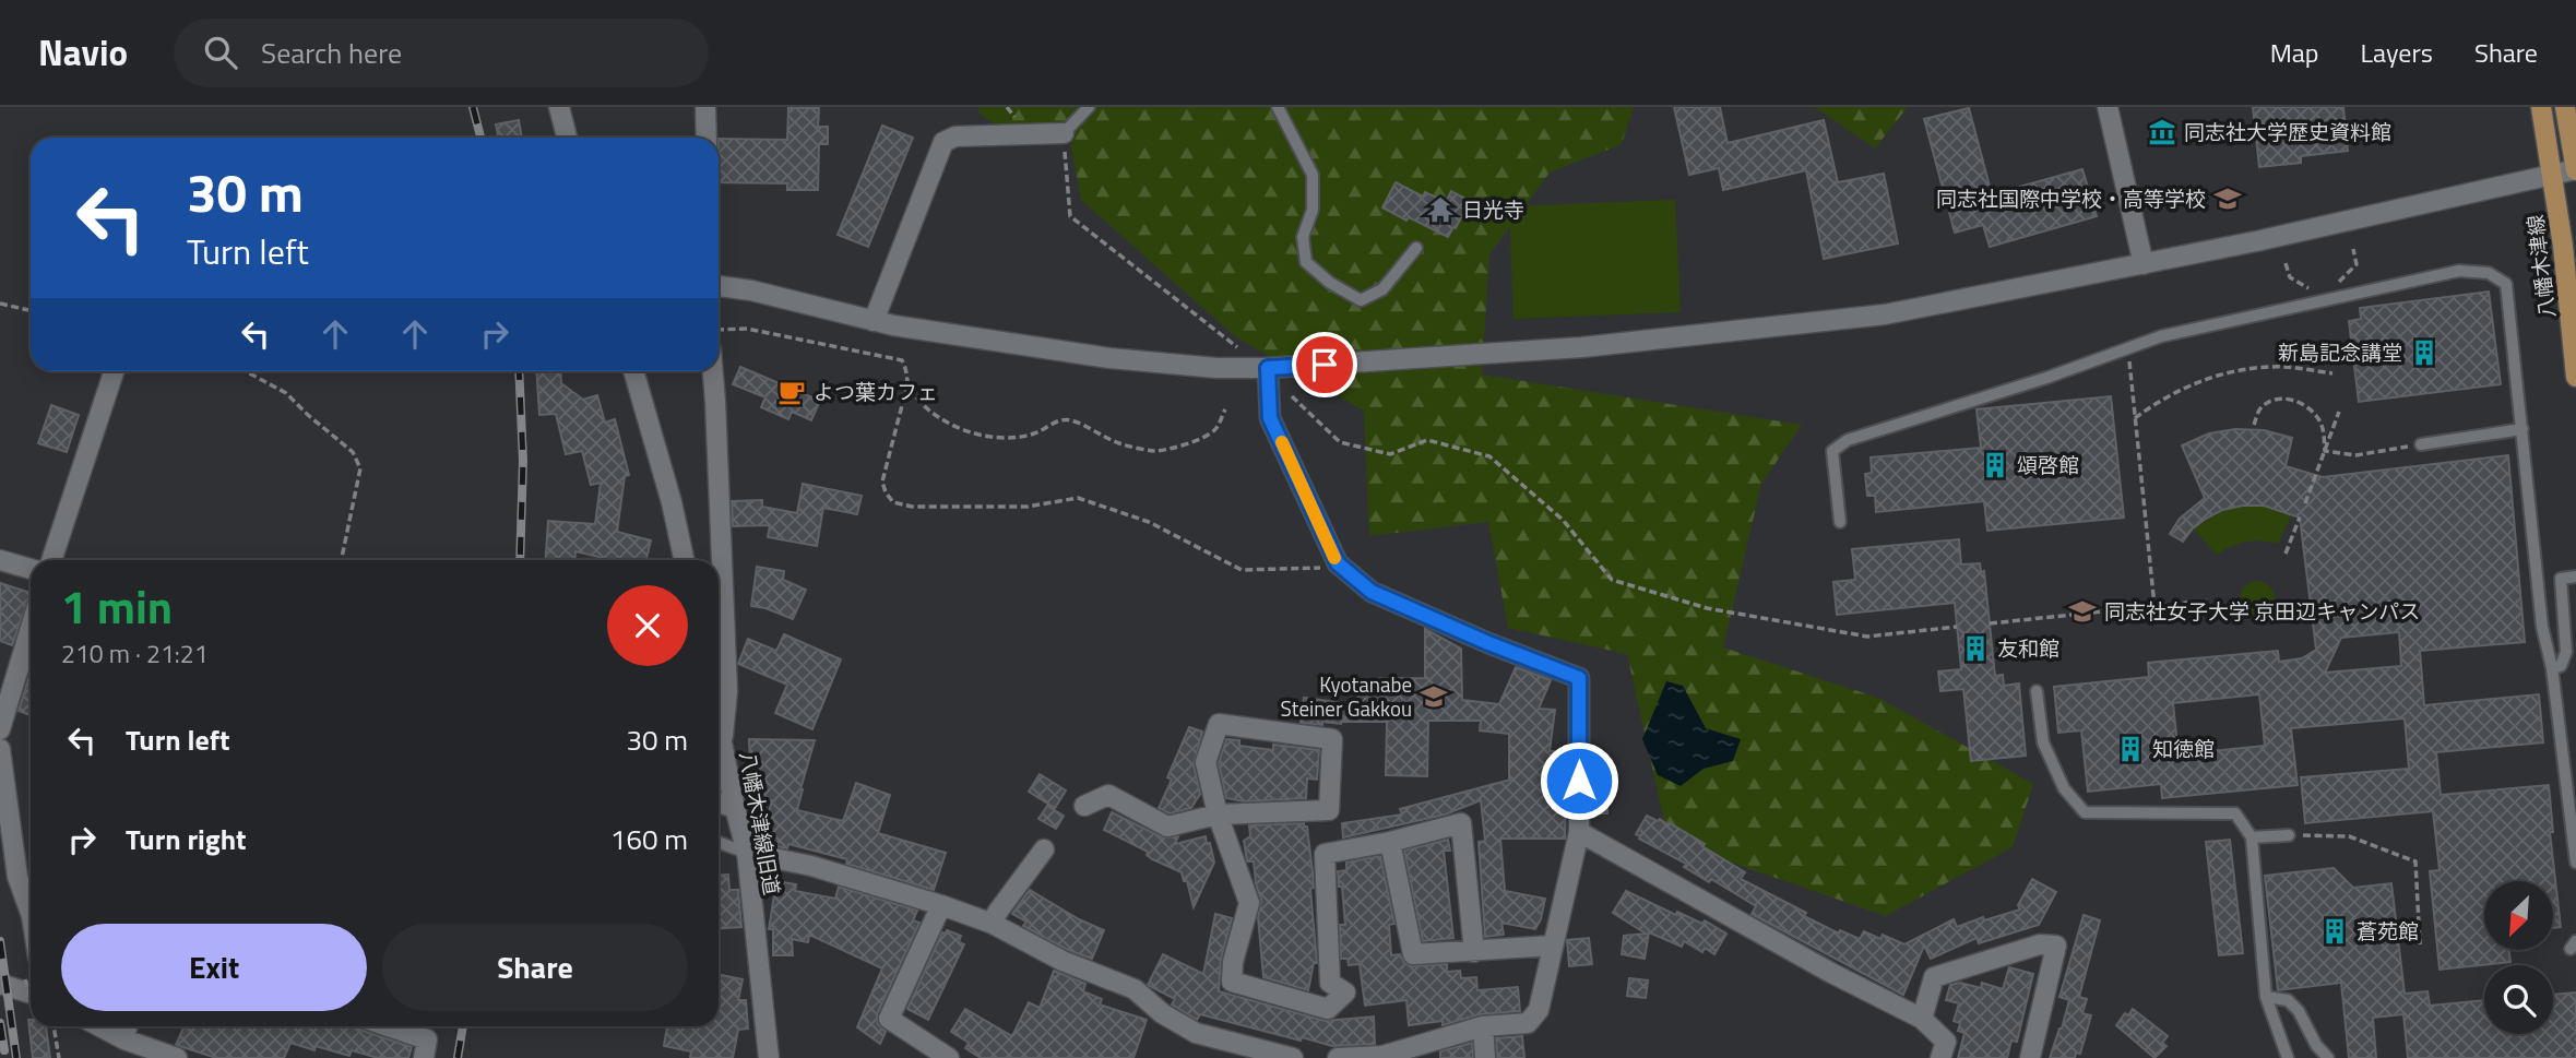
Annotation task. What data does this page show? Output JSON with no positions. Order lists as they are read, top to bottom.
{
  "streets": {
    "main road": ["八幡木津線"],
    "street": ["八幡木津線旧道"]
  },
  "places": {
    "museum": ["同志社大学歴史資料館"],
    "school or university": ["同志社国際中学校・高等学校", "同志社女子大学 京田辺キャンパス", "Kyotanabe Steiner Gakkou"],
    "temple": ["日光寺"],
    "building": [
      "新島記念講堂",
      "頌啓館",
      "友和館",
      "知徳館",
      "蒼苑館"
    ],
    "cafe": ["よつ葉カフェ"]
  },
  "north": "bottom left",
  "page": {
    "header": "Navio",
    "search": "Search here",
    "nav": ["Map", "Layers", "Share"],
    "turn": ["30 m", "Turn left"],
    "heading": ["1 min", "210 m · 21:21"],
    "list": [
      {
        "name": "Turn left",
        "value": "30 m"
      },
      {
        "name": "Turn right",
        "value": "160 m"
      }
    ],
    "buttons": ["Exit", "Share"]
  }
}
